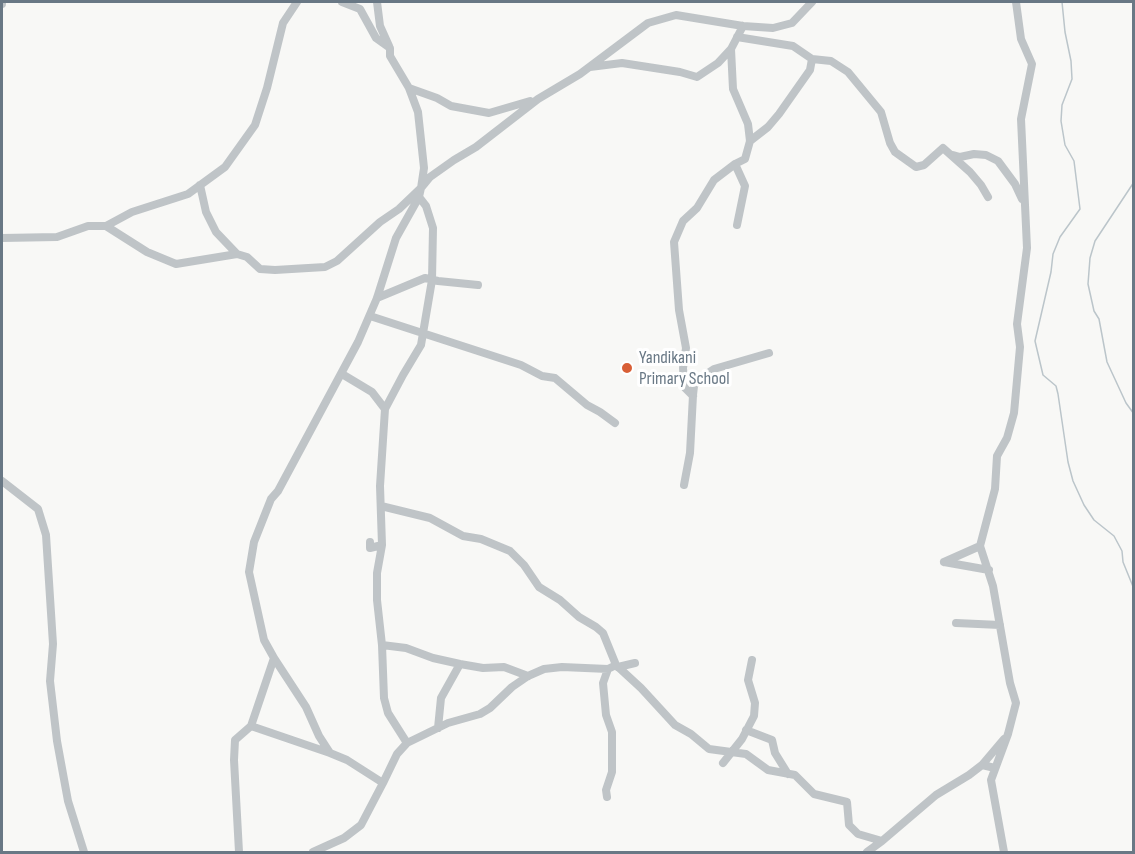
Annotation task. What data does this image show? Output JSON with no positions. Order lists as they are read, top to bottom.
{
  "places": ["Yandikani Primary School"]
}
